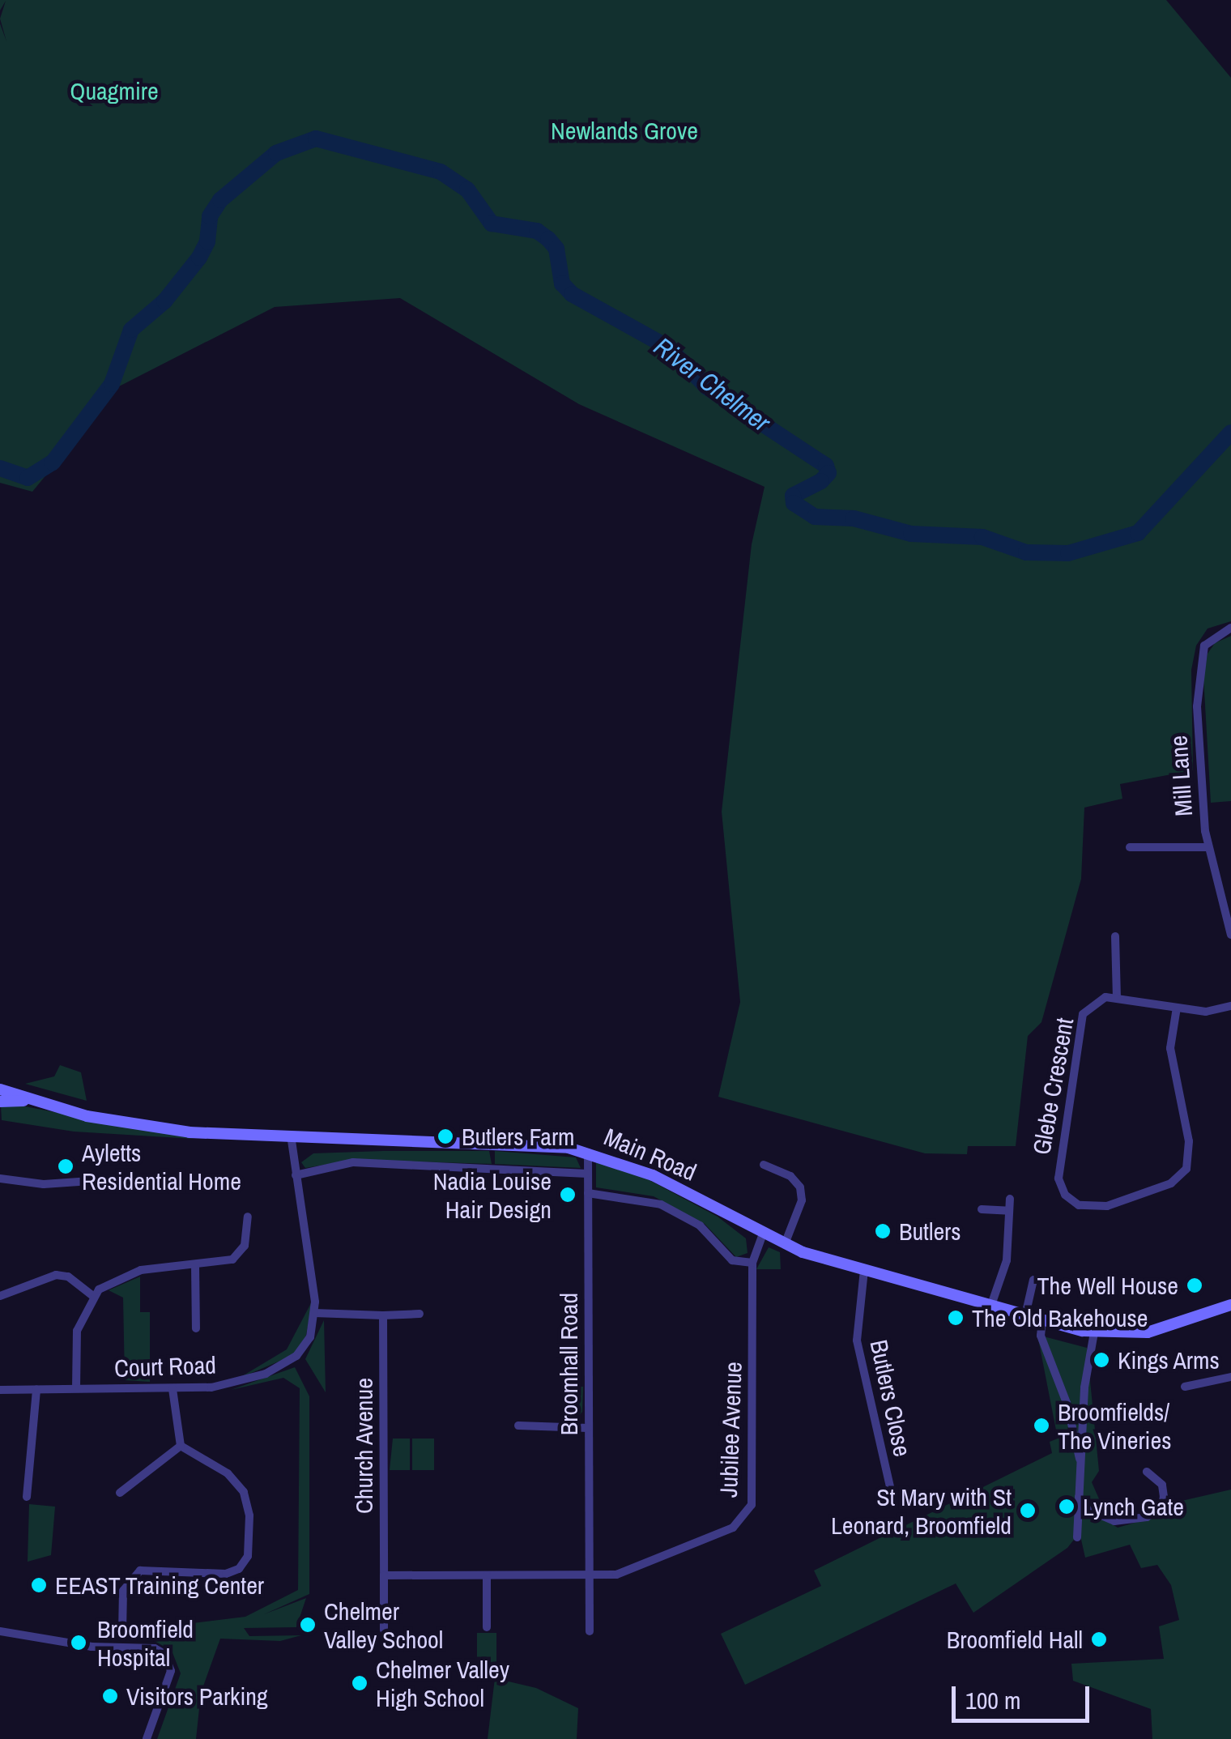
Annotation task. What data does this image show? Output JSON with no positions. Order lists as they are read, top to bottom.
{
  "streets": {
    "main road": ["Main Road"],
    "street": [
      "Mill Lane",
      "Glebe Crescent",
      "Broomhall Road",
      "Court Road",
      "Butlers Close",
      "Jubilee Avenue",
      "Church Avenue"
    ]
  },
  "crossings": [
    ["Main Road", "Broomhall Road"],
    ["Main Road", "Court Road"],
    ["Main Road", "Butlers Close"],
    ["Main Road", "Jubilee Avenue"],
    ["Broomhall Road", "Jubilee Avenue"]
  ],
  "water": ["River Chelmer"],
  "parks": ["Quagmire", "Newlands Grove"],
  "places": [
    "Butlers Farm",
    "Ayletts Residential Home",
    "Nadia Louise Hair Design",
    "Butlers",
    "The Well House",
    "The Old Bakehouse",
    "Kings Arms",
    "Broomfields/ The Vineries",
    "Lynch Gate",
    "St Mary with St Leonard, Broomfield",
    "EEAST Training Center",
    "Chelmer Valley School",
    "Broomfield Hall",
    "Broomfield Hospital",
    "Chelmer Valley High School",
    "Visitors Parking"
  ],
  "scale_bar": "100 m"
}
